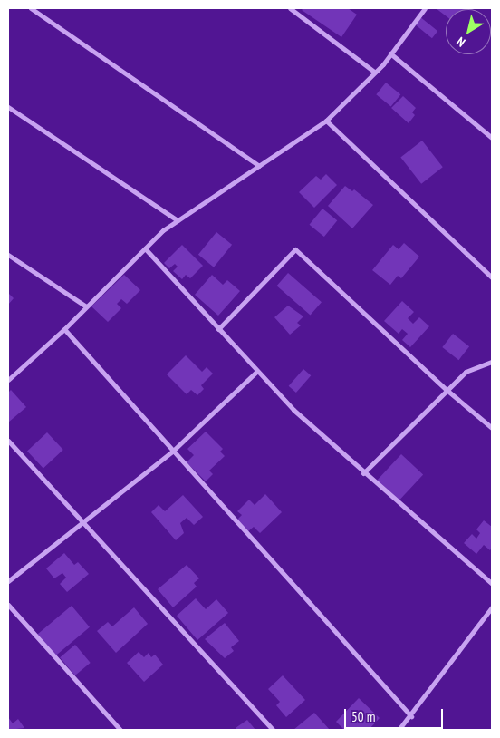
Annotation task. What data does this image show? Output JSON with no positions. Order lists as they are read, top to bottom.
{
  "scale_bar": "50 m",
  "north": "bottom left"
}
